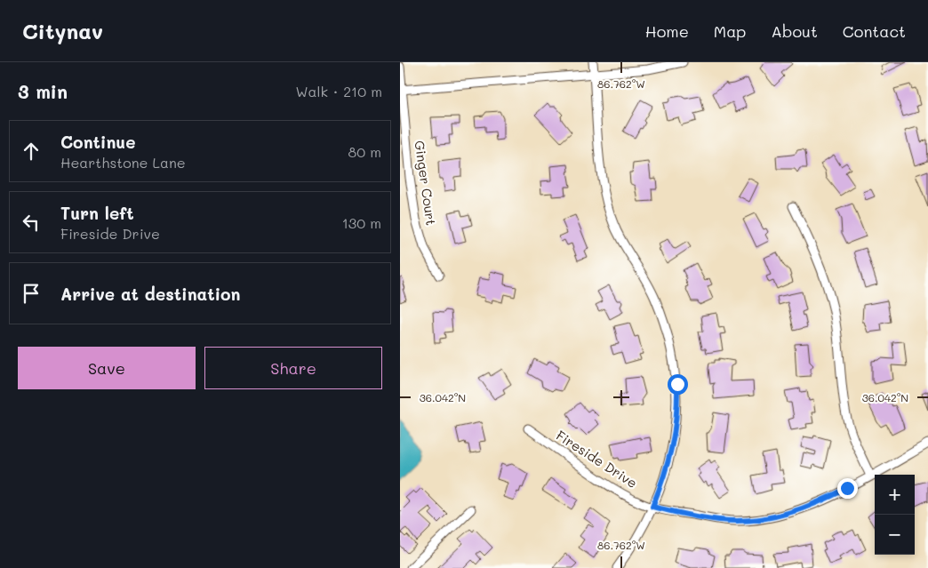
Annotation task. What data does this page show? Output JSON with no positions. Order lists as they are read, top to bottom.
{
  "streets": {
    "street": ["Ginger Court", "Fireside Drive"]
  },
  "page": {
    "header": "Citynav",
    "nav": [
      "Home",
      "Map",
      "About",
      "Contact"
    ],
    "heading": ["3 min", "Walk · 210 m"],
    "list": [
      ["Continue", "Hearthstone Lane", "80 m"],
      ["Turn left", "Fireside Drive", "130 m"],
      "Arrive at destination"
    ],
    "buttons": ["Save", "Share"],
    "map_buttons": ["+", "−"]
  },
  "coordinates": ["86.762°W", "36.042°N"]
}
